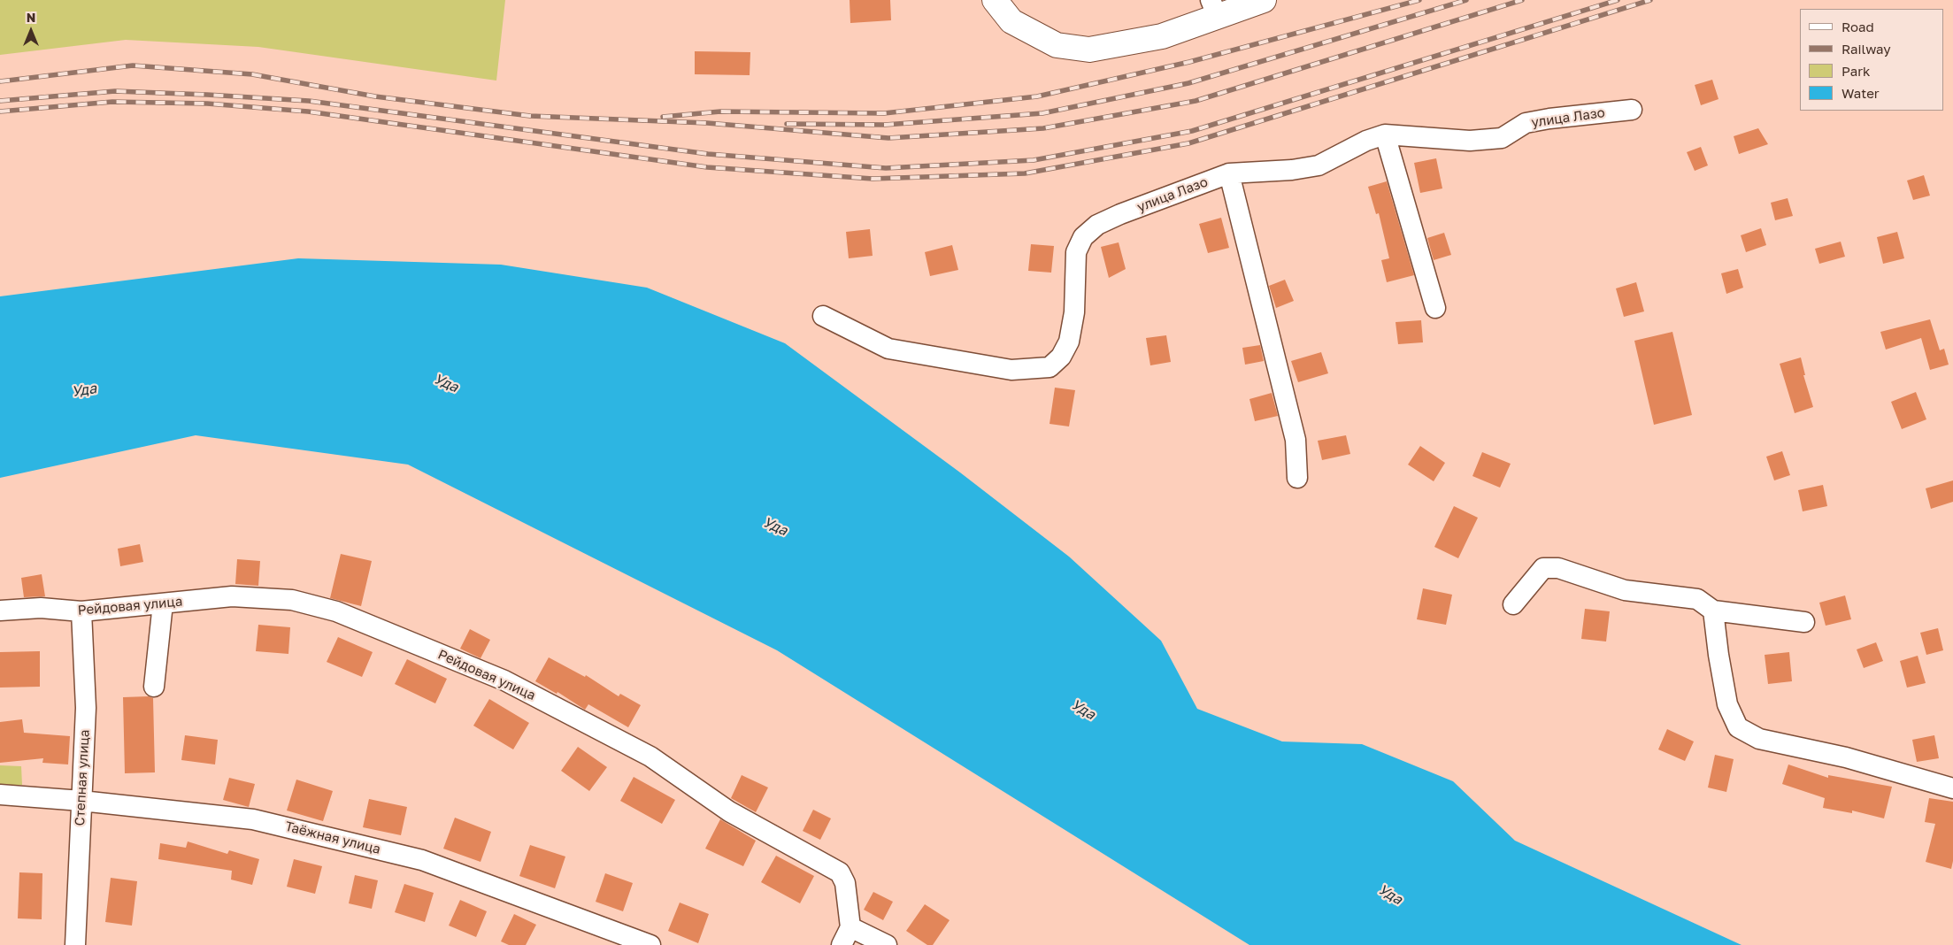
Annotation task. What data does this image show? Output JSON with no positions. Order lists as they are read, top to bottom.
{
  "streets": {
    "street": [
      "улица Лазо",
      "Рейдовая улица",
      "Степная улица",
      "Таёжная улица"
    ]
  },
  "crossings": [
    ["Рейдовая улица", "Степная улица"],
    ["Степная улица", "Таёжная улица"]
  ],
  "water": ["Уда"],
  "legend": [
    "Road",
    "Railway",
    "Park",
    "Water"
  ],
  "north": "top"
}
